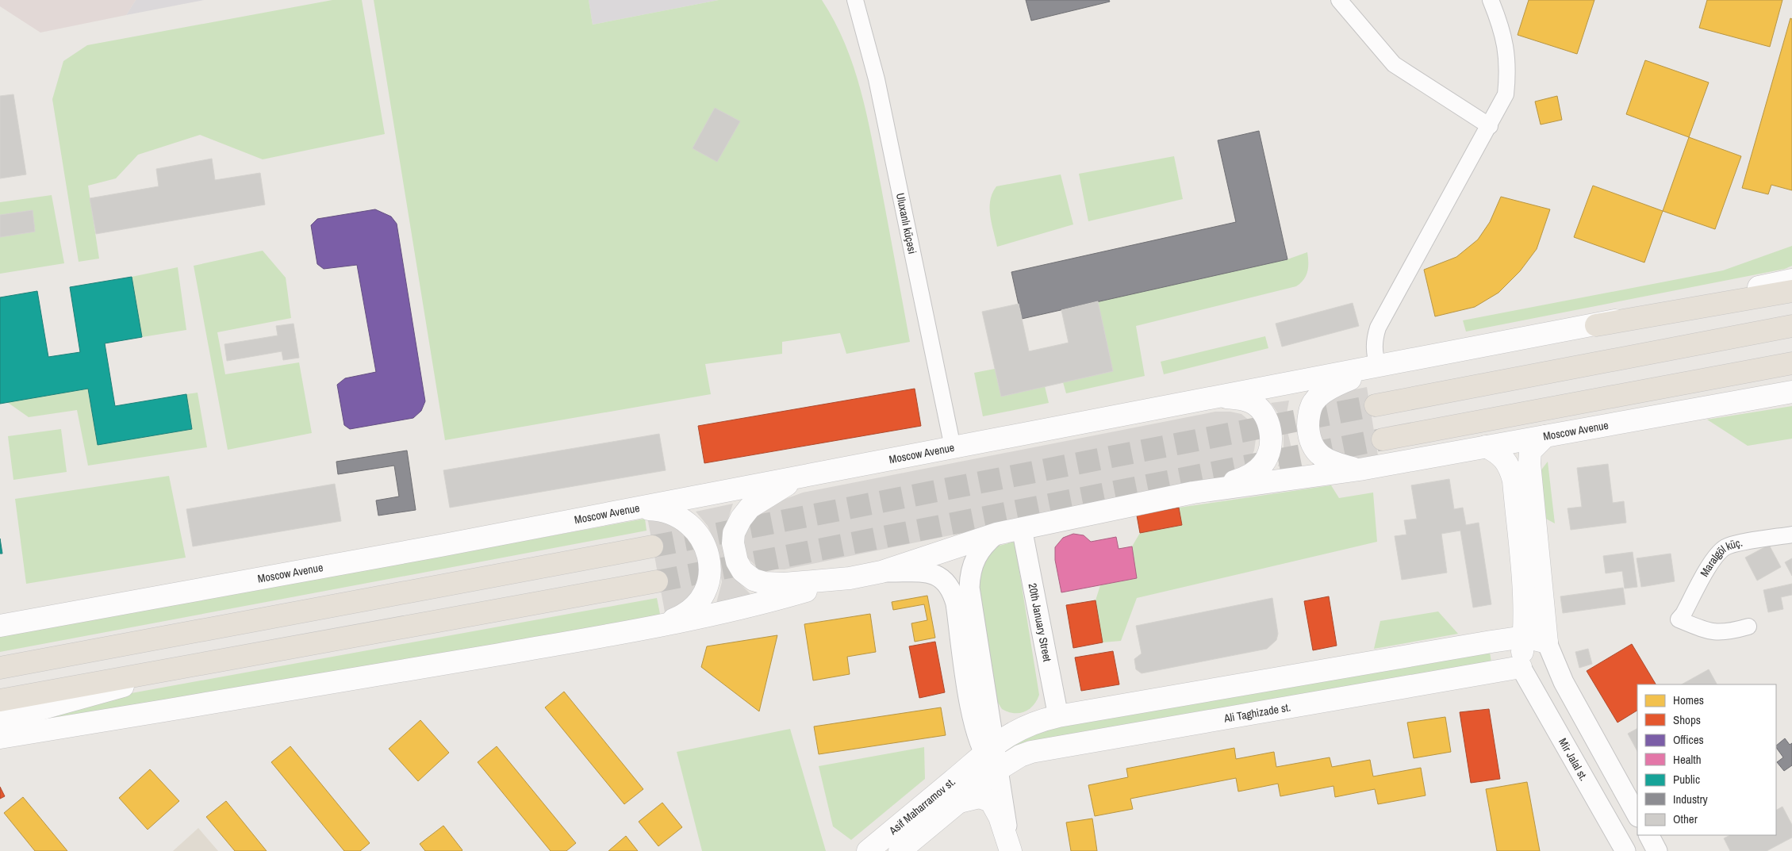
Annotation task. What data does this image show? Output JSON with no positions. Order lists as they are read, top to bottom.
{
  "streets": {
    "main road": ["Moscow Avenue", "Ali Taghizade st.", "Asif Maharramov st."],
    "street": [
      "Uluxanlı küçəsi",
      "Maralgöl küç.",
      "20th January Street",
      "Mir Jalal st."
    ]
  },
  "crossings": [
    ["Uluxanlı küçəsi", "Moscow Avenue"],
    ["Ali Taghizade st.", "Mir Jalal st."],
    ["Ali Taghizade st.", "Asif Maharramov st."]
  ],
  "legend": [
    "Homes",
    "Shops",
    "Offices",
    "Health",
    "Public",
    "Industry",
    "Other"
  ]
}
